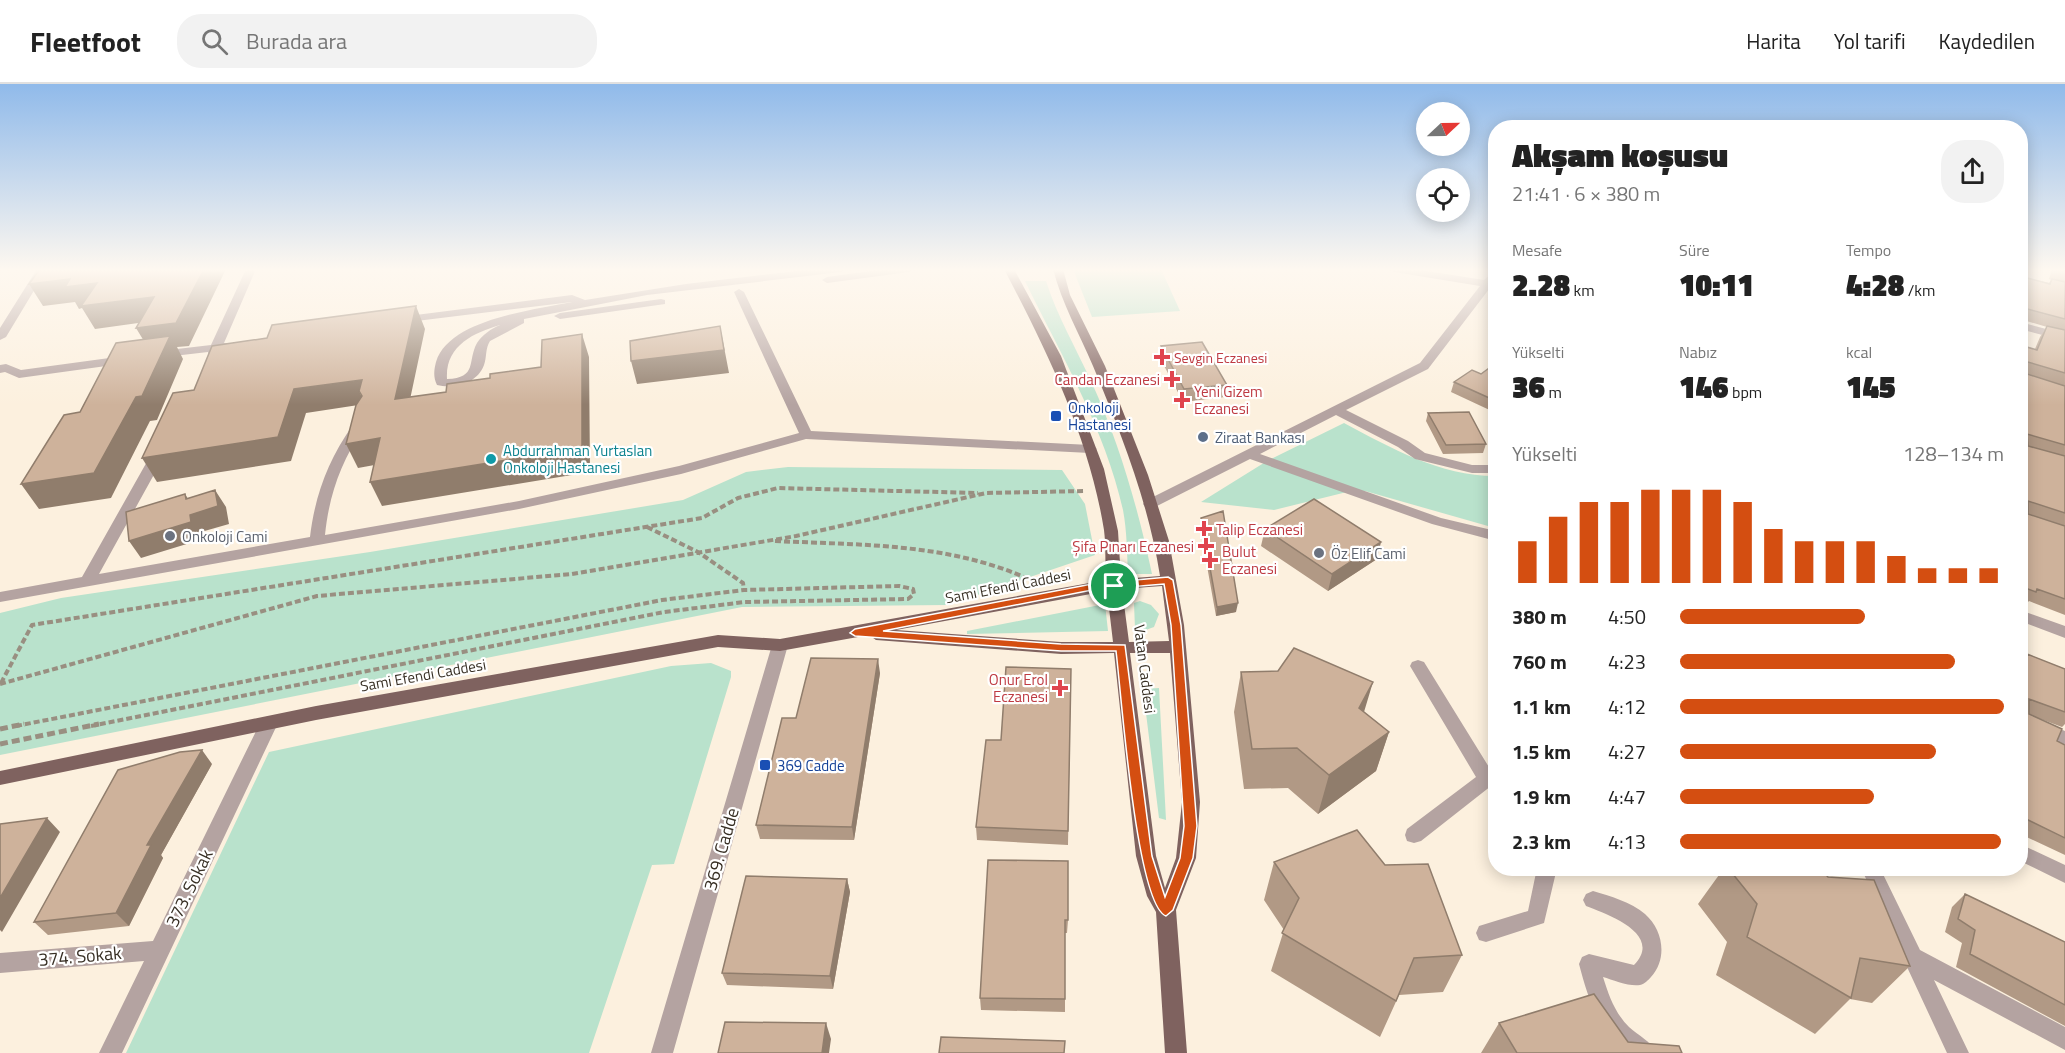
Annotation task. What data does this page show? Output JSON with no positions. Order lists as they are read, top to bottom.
{
  "streets": {
    "main road": ["Sami Efendi Caddesi", "Vatan Caddesi"],
    "street": ["369. Cadde", "373. Sokak", "374. Sokak"]
  },
  "crossings": [
    ["Sami Efendi Caddesi", "Vatan Caddesi"],
    ["Sami Efendi Caddesi", "369. Cadde"],
    ["Sami Efendi Caddesi", "373. Sokak"],
    ["373. Sokak", "374. Sokak"]
  ],
  "places": {
    "health": [
      "Sevgin Eczanesi",
      "Candan Eczanesi",
      "Yeni Gizem Eczanesi",
      "Talip Eczanesi",
      "Şifa Pınarı Eczanesi",
      "Bulut Eczanesi",
      "Onur Erol Eczanesi"
    ],
    "transit": ["Onkoloji Hastanesi", "369 Cadde"],
    "other": [
      "Ziraat Bankası",
      "Abdurrahman Yurtaslan Onkoloji Hastanesi",
      "Onkoloji Cami",
      "Öz Elif Cami"
    ]
  },
  "north": "right",
  "page": {
    "header": "Fleetfoot",
    "search": "Burada ara",
    "nav": ["Harita", "Yol tarifi", "Kaydedilen"],
    "heading": ["Akşam koşusu", "21:41 · 6 × 380 m"],
    "stats": [
      ["Mesafe", "2.28 km"],
      ["Süre", "10:11"],
      ["Tempo", "4:28 /km"],
      ["Yükselti", "36 m"],
      ["Nabız", "146 bpm"],
      ["kcal", "145"]
    ],
    "chart": ["Yükselti", "128–134 m"],
    "list": [
      {
        "name": "380 m",
        "note": "4:50"
      },
      {
        "name": "760 m",
        "note": "4:23"
      },
      {
        "name": "1.1 km",
        "note": "4:12"
      },
      {
        "name": "1.5 km",
        "note": "4:27"
      },
      {
        "name": "1.9 km",
        "note": "4:47"
      },
      {
        "name": "2.3 km",
        "note": "4:13"
      }
    ]
  }
}
